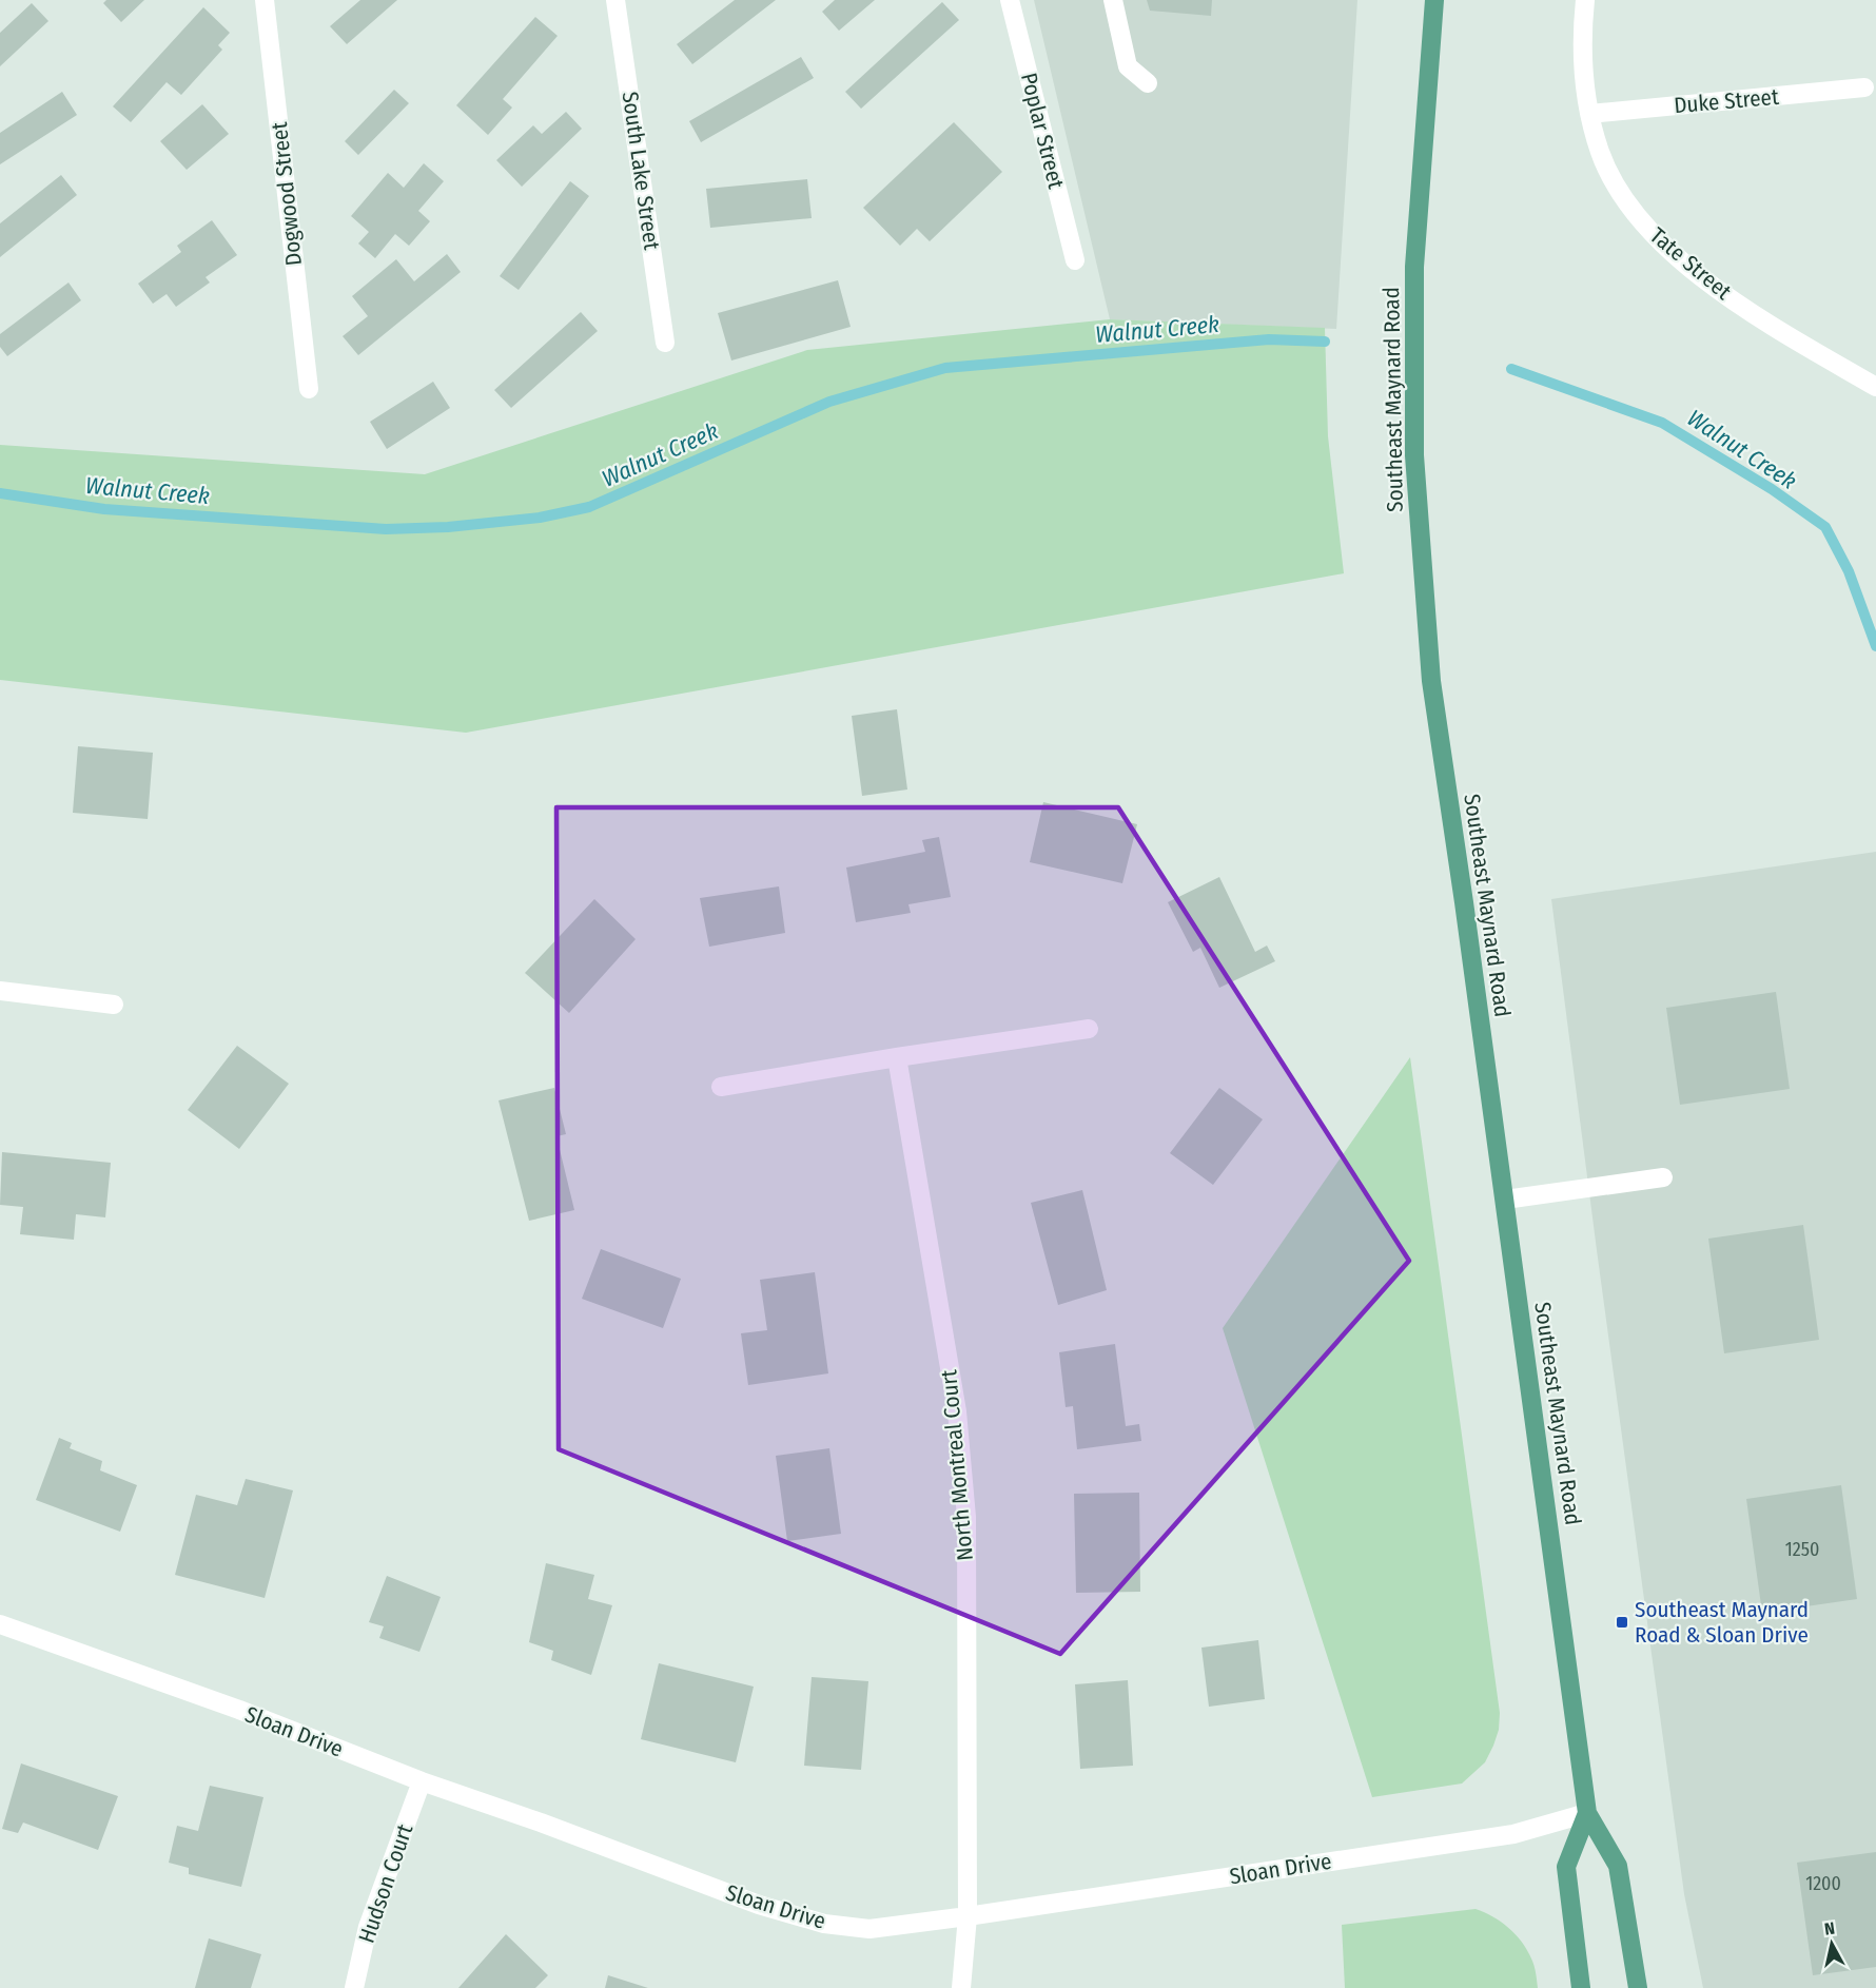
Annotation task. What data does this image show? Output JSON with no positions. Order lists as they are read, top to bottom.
{
  "streets": {
    "main road": ["Southeast Maynard Road"],
    "street": [
      "Duke Street",
      "Poplar Street",
      "South Lake Street",
      "Dogwood Street",
      "Tate Street",
      "North Montreal Court",
      "Sloan Drive",
      "Hudson Court"
    ]
  },
  "crossings": [
    ["Duke Street", "Tate Street"],
    ["Southeast Maynard Road", "Sloan Drive"],
    ["North Montreal Court", "Sloan Drive"],
    ["Sloan Drive", "Hudson Court"]
  ],
  "water": ["Walnut Creek"],
  "places": {
    "transit": ["Southeast Maynard Road & Sloan Drive"]
  },
  "house_numbers": ["1250", "1200"],
  "north": "top"
}
